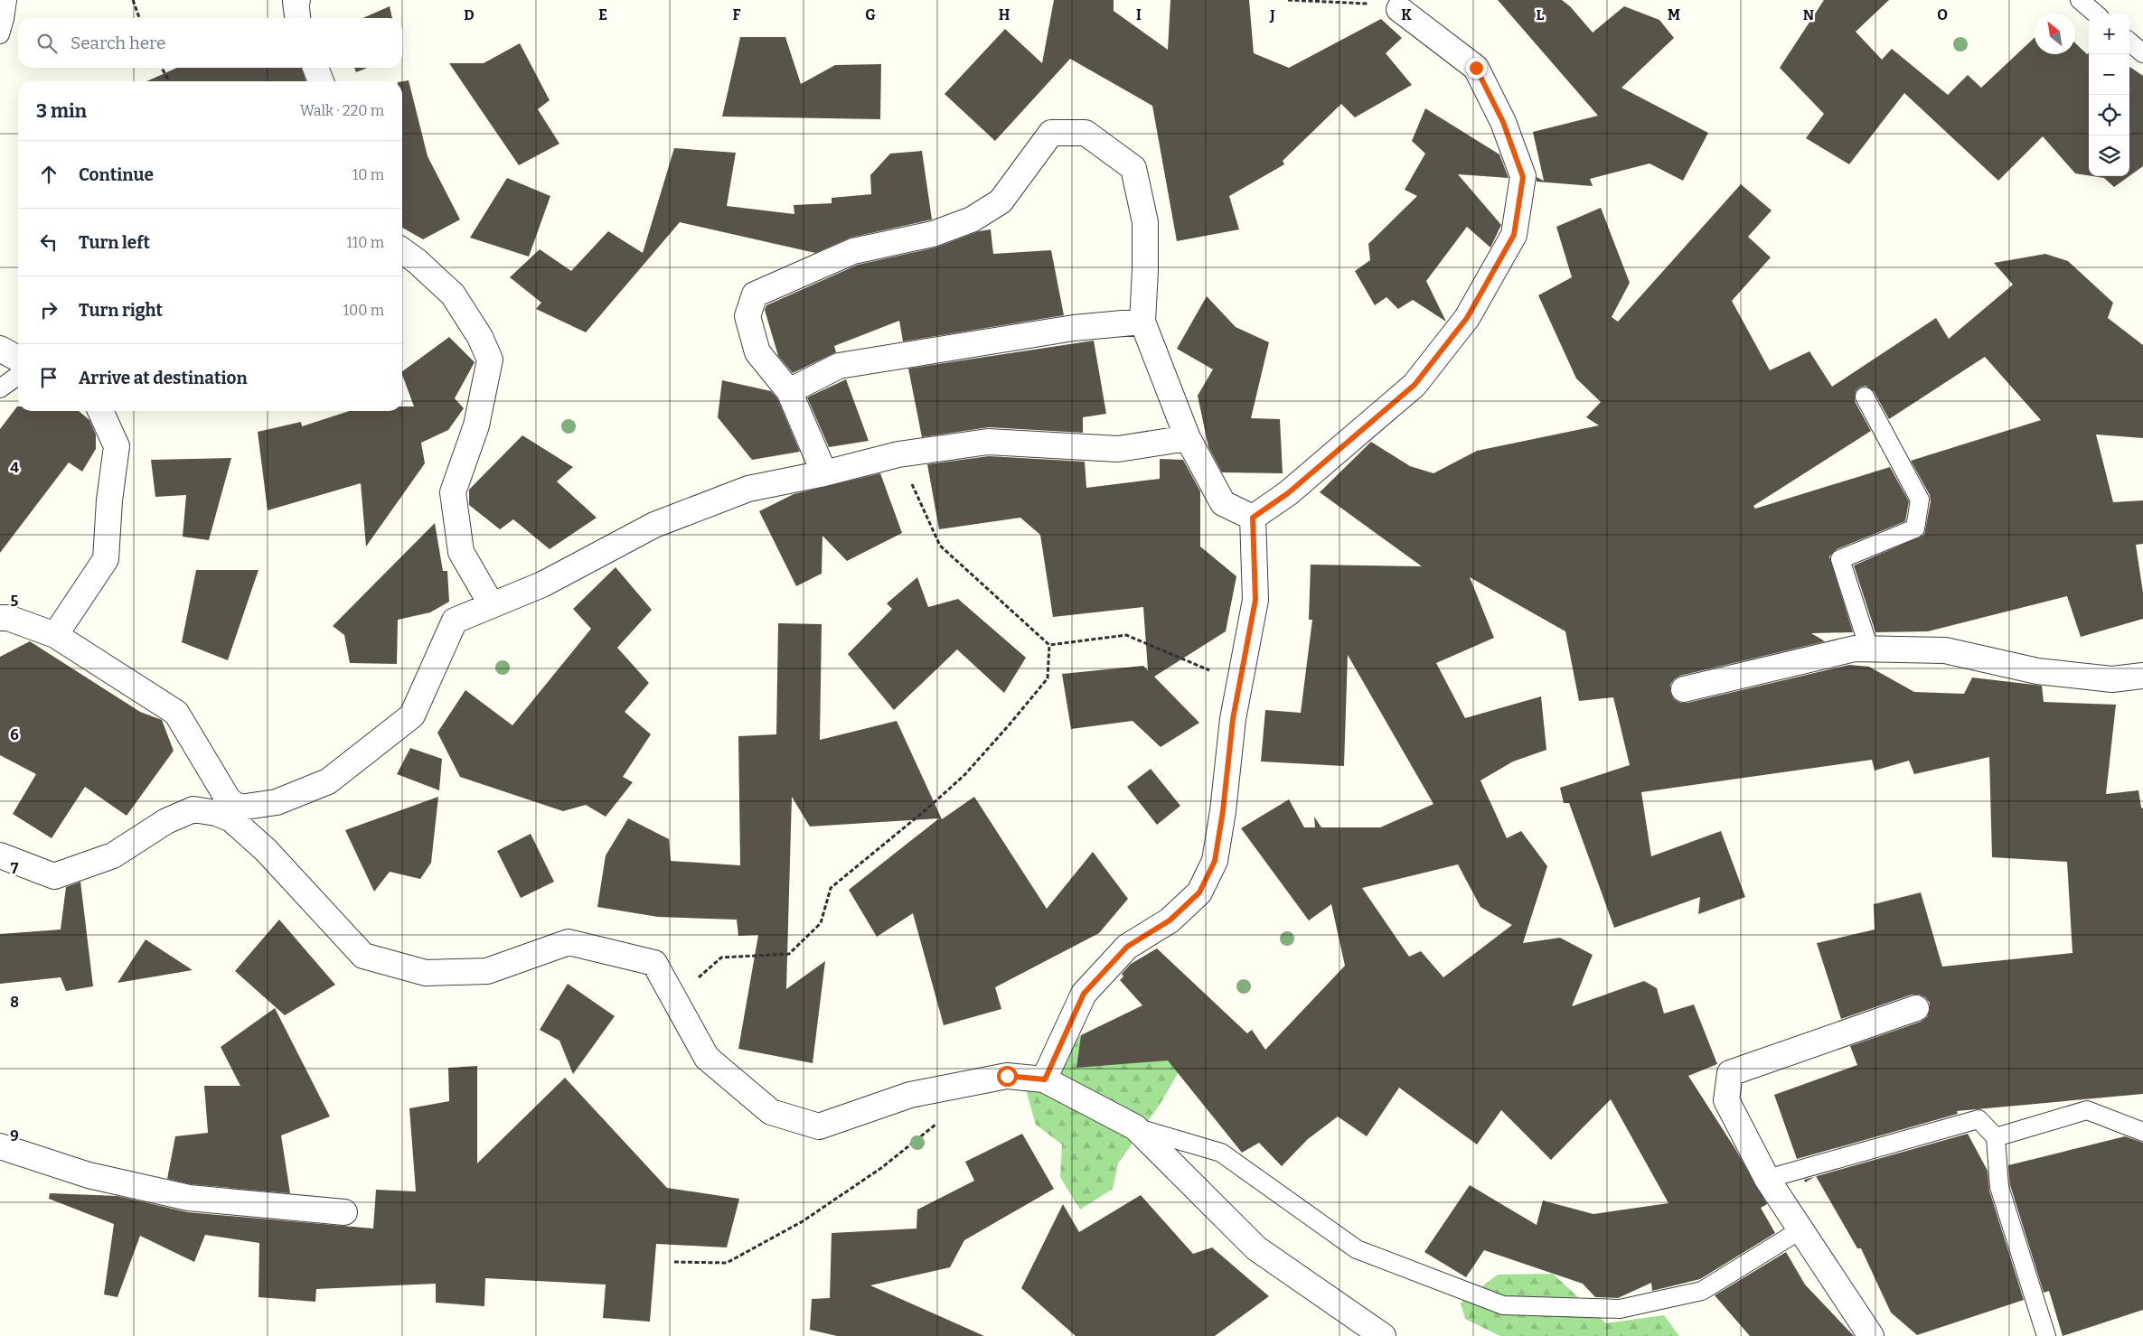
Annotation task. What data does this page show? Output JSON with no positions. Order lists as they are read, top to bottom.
{
  "north": "top left",
  "page": {
    "map_buttons": ["+", "−"],
    "search": "Search here",
    "heading": ["3 min", "Walk · 220 m"],
    "list": [
      ["Continue", "10 m"],
      ["Turn left", "110 m"],
      ["Turn right", "100 m"],
      "Arrive at destination"
    ]
  },
  "grid": {
    "columns": [
      "D",
      "E",
      "F",
      "G",
      "H",
      "I",
      "J",
      "K",
      "L",
      "M",
      "N",
      "O"
    ],
    "rows": [
      "4",
      "5",
      "6",
      "7",
      "8",
      "9"
    ]
  }
}
